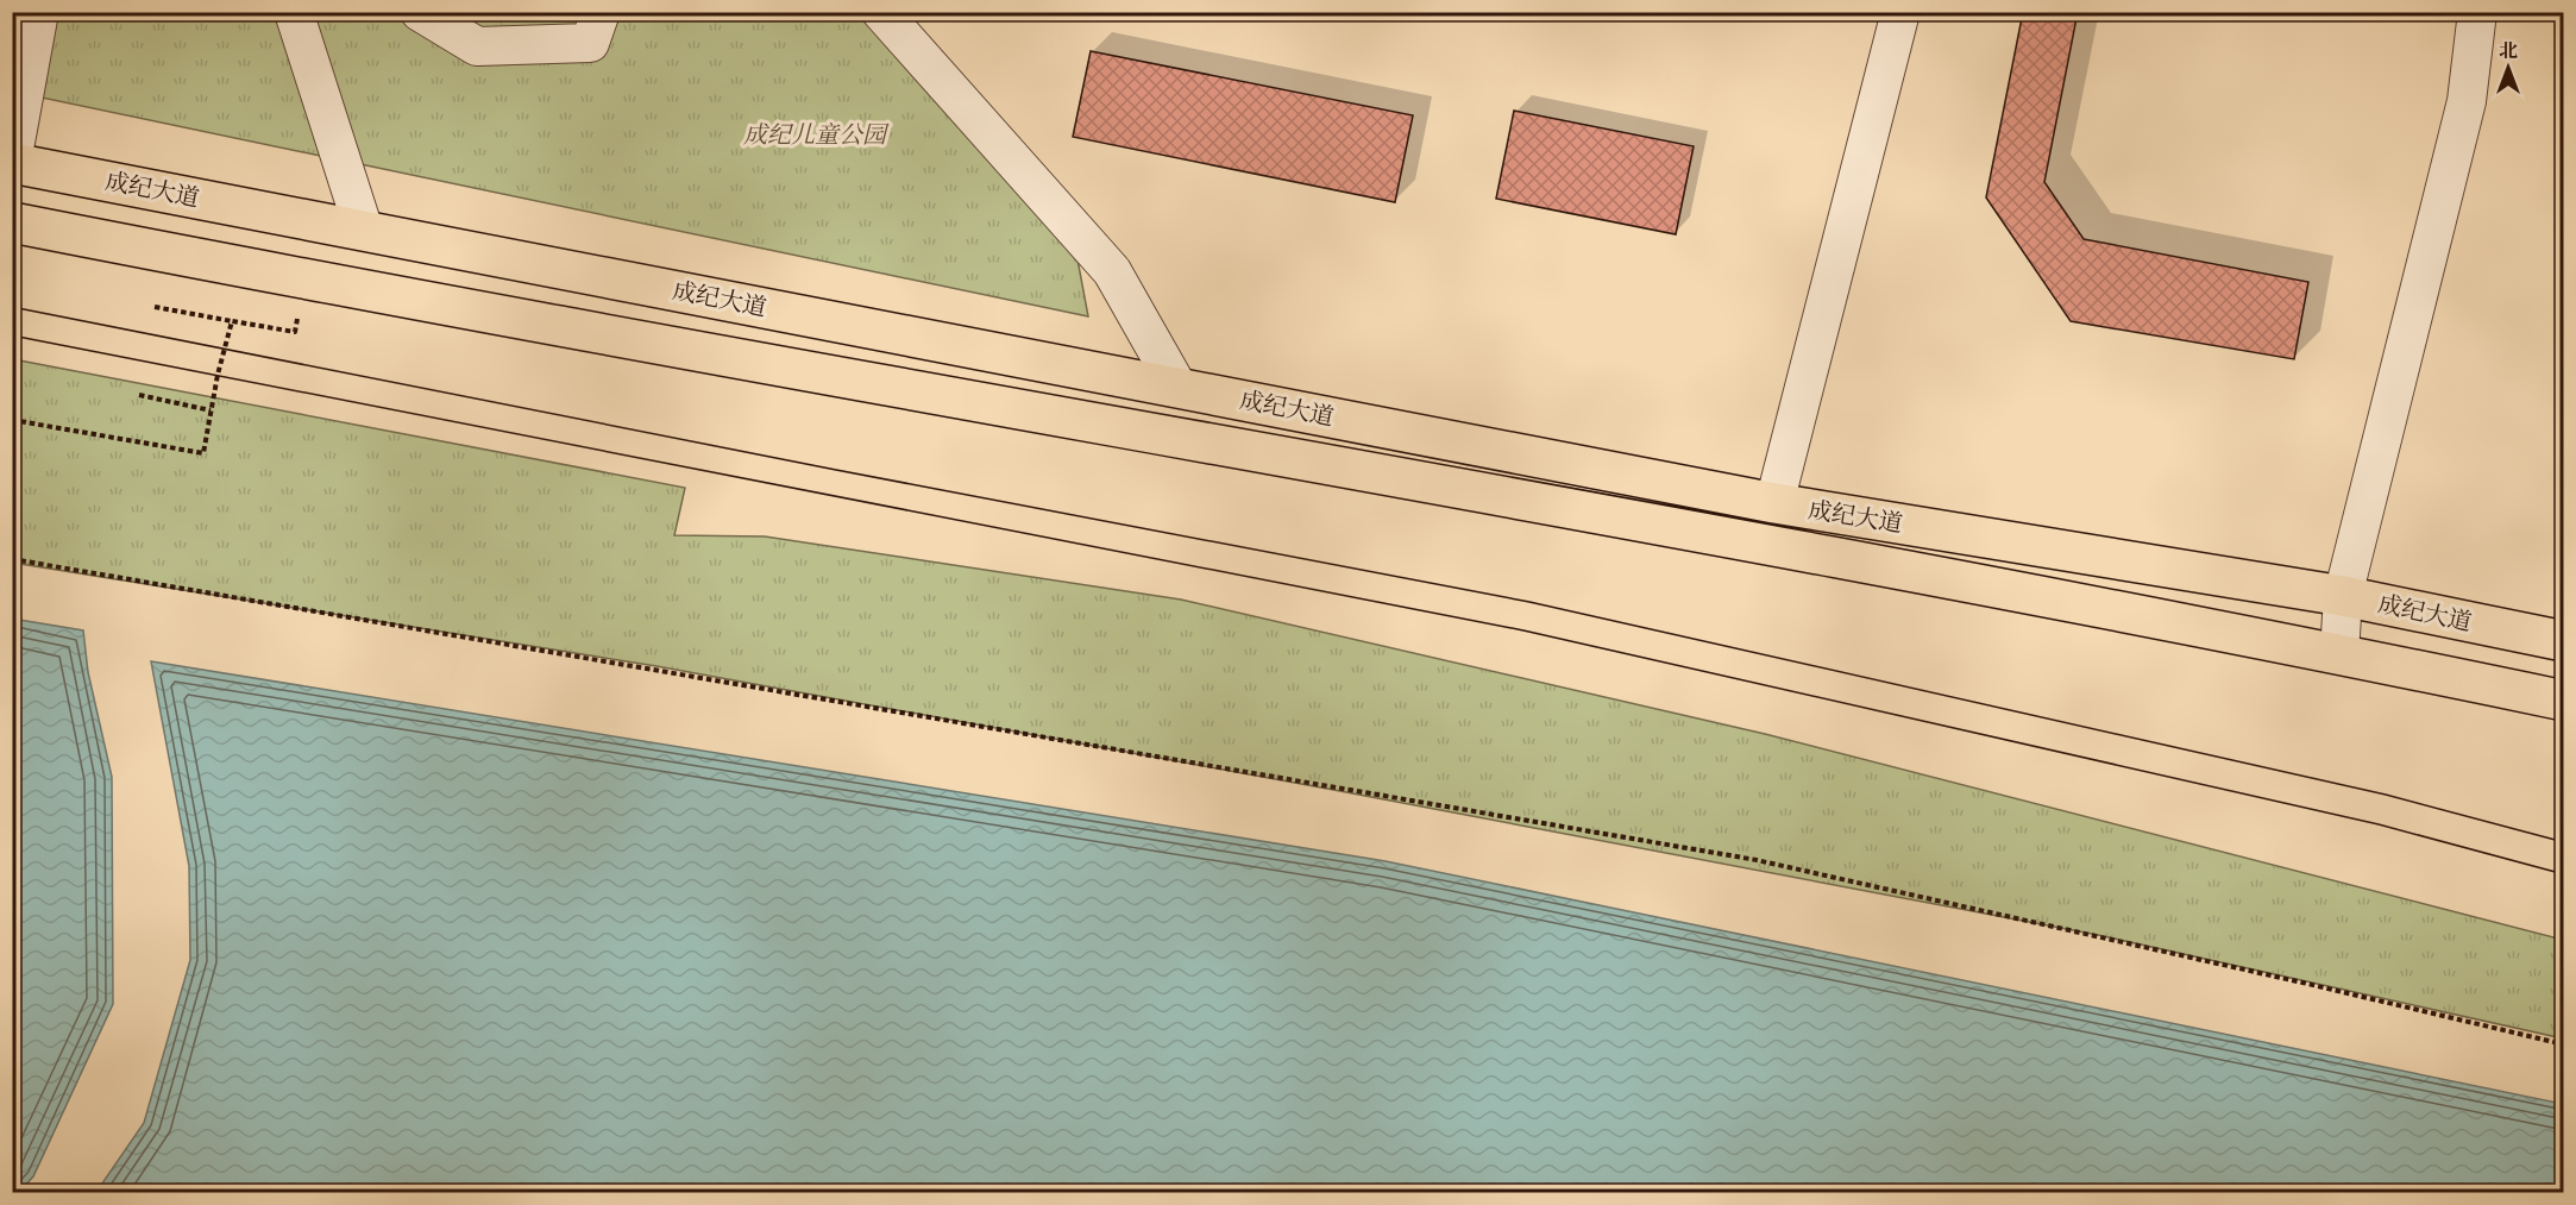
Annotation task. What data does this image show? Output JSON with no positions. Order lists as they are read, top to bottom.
{
  "streets": {
    "main road": ["成纪大道"]
  },
  "parks": ["成纪儿童公园"],
  "north": "top"
}
